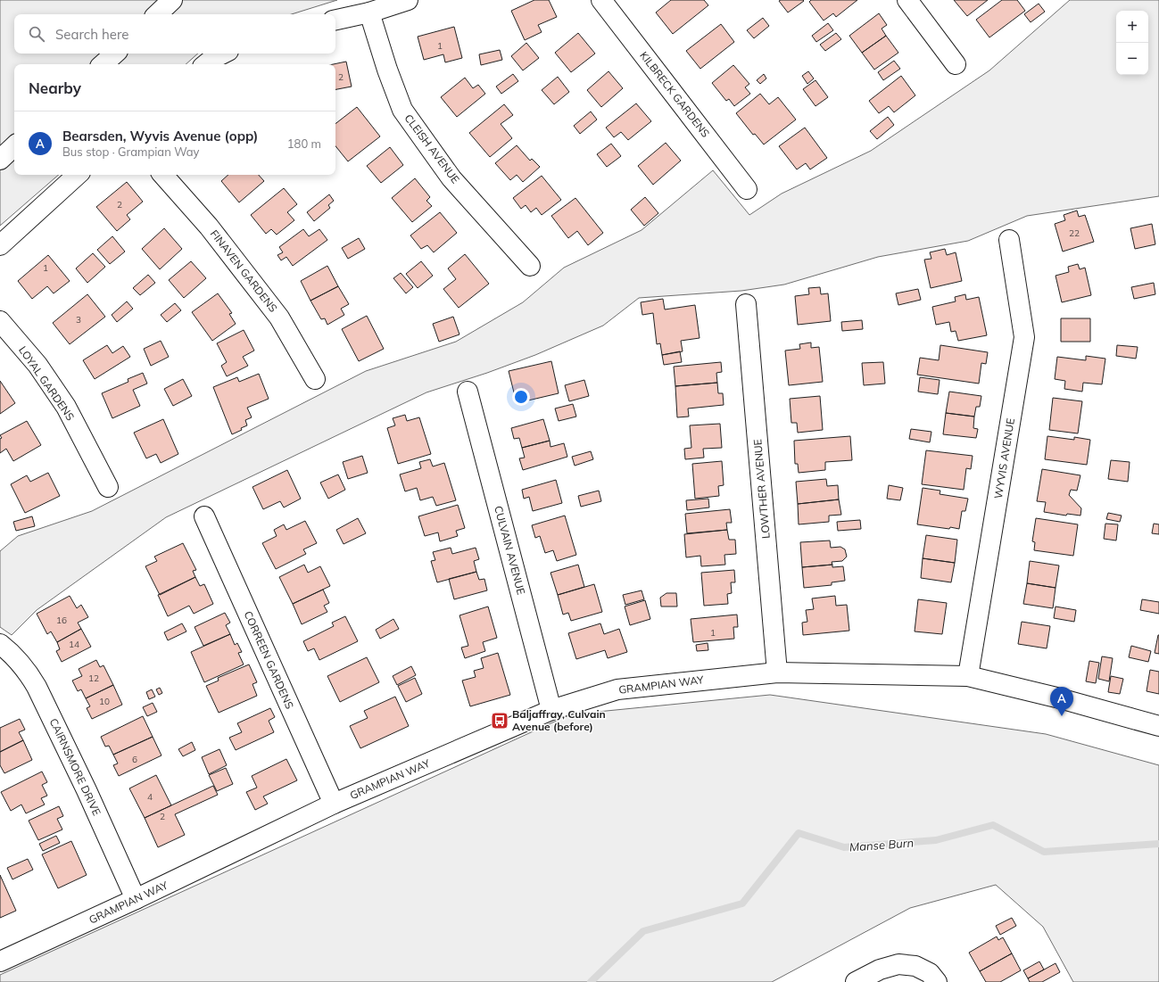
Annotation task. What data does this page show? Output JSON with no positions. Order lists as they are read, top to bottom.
{
  "streets": {
    "street": [
      "KILBRECK GARDENS",
      "CLEISH AVENUE",
      "FINAVEN GARDENS",
      "LOYAL GARDENS",
      "WYVIS AVENUE",
      "LOWTHER AVENUE",
      "CULVAIN AVENUE",
      "CORREEN GARDENS",
      "GRAMPIAN WAY",
      "CAIRNSMORE DRIVE"
    ]
  },
  "crossings": [
    ["WYVIS AVENUE", "GRAMPIAN WAY"],
    ["LOWTHER AVENUE", "GRAMPIAN WAY"],
    ["CULVAIN AVENUE", "GRAMPIAN WAY"],
    ["CORREEN GARDENS", "GRAMPIAN WAY"],
    ["GRAMPIAN WAY", "CAIRNSMORE DRIVE"]
  ],
  "water": ["Manse Burn"],
  "places": {
    "bus stop": ["Baljaffray, Culvain Avenue (before)"]
  },
  "house_numbers": [
    "1",
    "2",
    "2",
    "22",
    "1",
    "3",
    "16",
    "1",
    "14",
    "12",
    "10",
    "6",
    "4",
    "2"
  ],
  "page": {
    "map_buttons": ["+", "−"],
    "search": "Search here",
    "heading": "Nearby",
    "list": [
      {
        "mark": "A",
        "name": "Bearsden, Wyvis Avenue (opp)",
        "note": "Bus stop · Grampian Way",
        "value": "180 m"
      }
    ],
    "pins": "A"
  }
}
